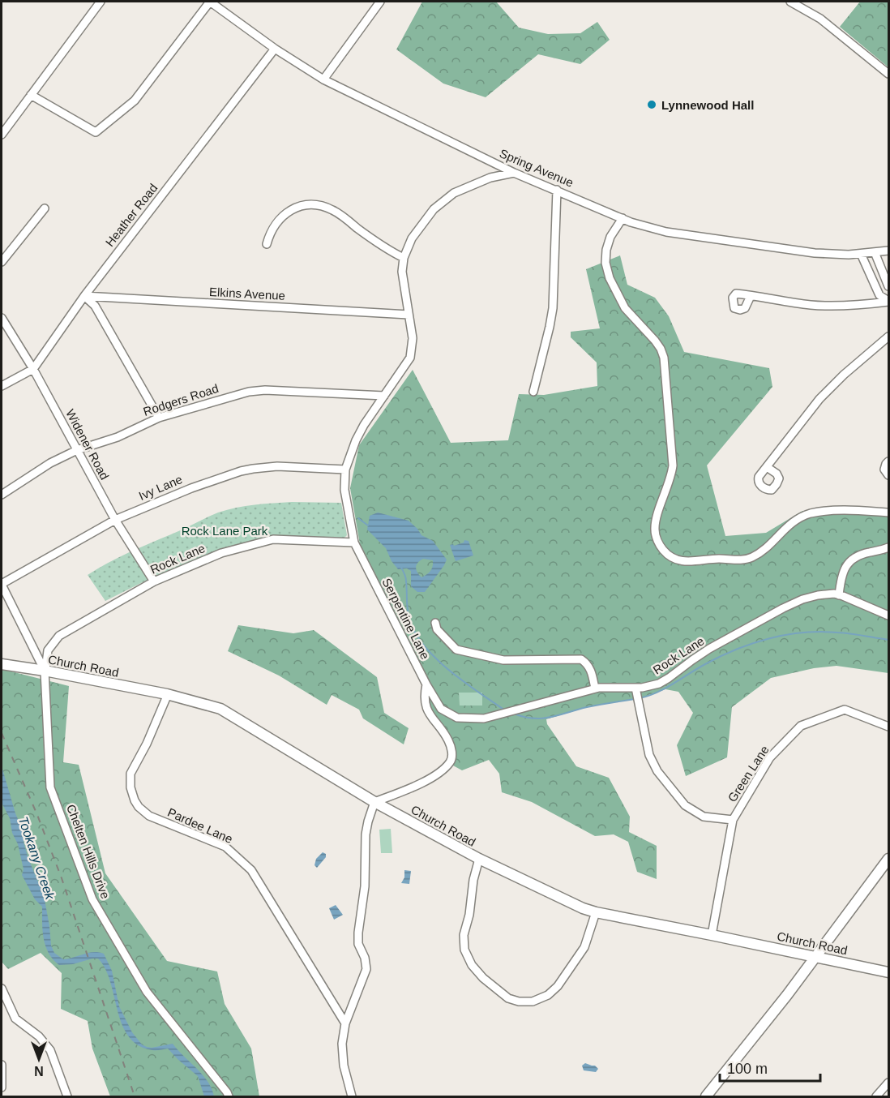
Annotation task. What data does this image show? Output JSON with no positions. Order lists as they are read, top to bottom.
{
  "streets": {
    "main road": ["Church Road"],
    "street": [
      "Spring Avenue",
      "Heather Road",
      "Elkins Avenue",
      "Rodgers Road",
      "Widener Road",
      "Ivy Lane",
      "Rock Lane",
      "Serpentine Lane",
      "Green Lane",
      "Pardee Lane",
      "Chelten Hills Drive"
    ]
  },
  "crossings": [
    ["Spring Avenue", "Heather Road"],
    ["Spring Avenue", "Serpentine Lane"],
    ["Heather Road", "Elkins Avenue"],
    ["Heather Road", "Widener Road"],
    ["Elkins Avenue", "Serpentine Lane"],
    ["Rodgers Road", "Widener Road"],
    ["Rodgers Road", "Serpentine Lane"],
    ["Widener Road", "Ivy Lane"],
    ["Widener Road", "Rock Lane"],
    ["Ivy Lane", "Serpentine Lane"],
    ["Ivy Lane", "Chelten Hills Drive"],
    ["Rock Lane", "Serpentine Lane"],
    ["Rock Lane", "Church Road"],
    ["Rock Lane", "Chelten Hills Drive"],
    ["Serpentine Lane", "Church Road"],
    ["Church Road", "Green Lane"],
    ["Church Road", "Pardee Lane"],
    ["Church Road", "Chelten Hills Drive"]
  ],
  "water": ["Tookany Creek"],
  "parks": ["Rock Lane Park"],
  "places": ["Lynnewood Hall"],
  "scale_bar": "100 m",
  "north": "bottom"
}
